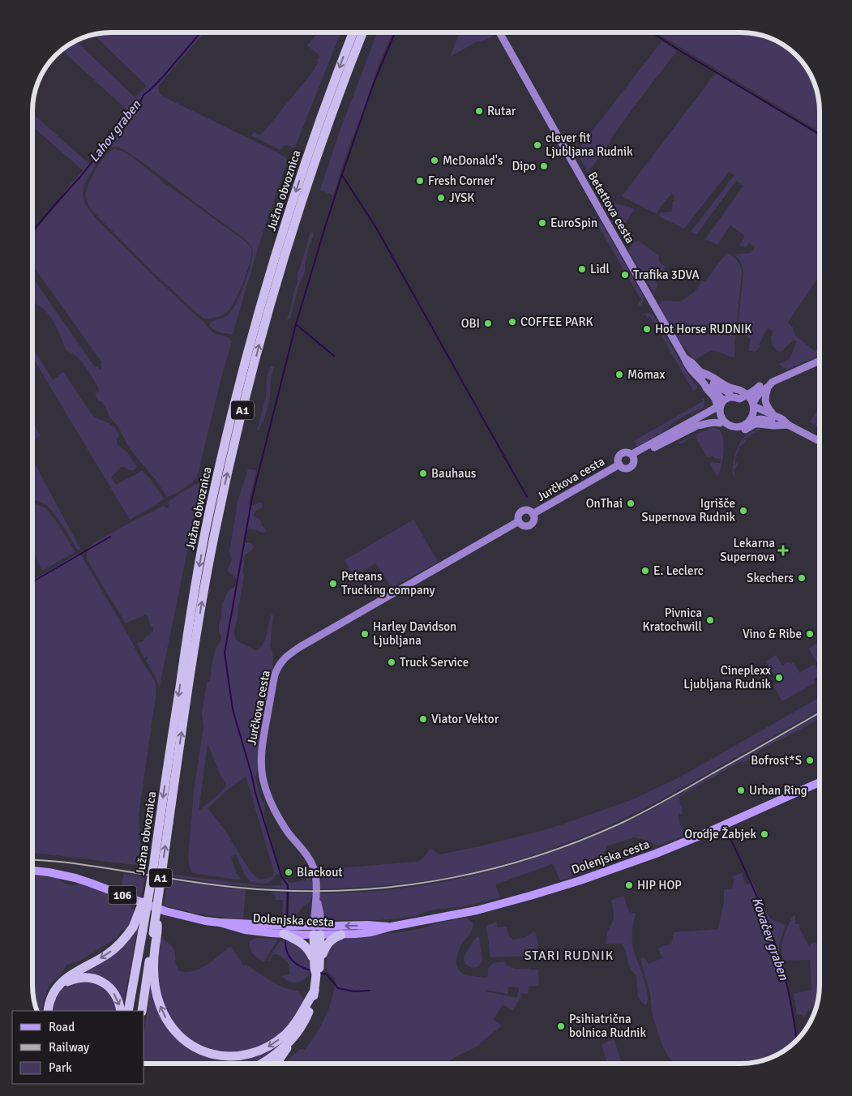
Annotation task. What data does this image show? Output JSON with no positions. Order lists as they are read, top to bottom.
{
  "streets": {
    "highway": ["Južna obvoznica", "A1"],
    "main road": ["Dolenjska cesta", "106"],
    "street": ["Betettova cesta", "Jurčkova cesta"]
  },
  "crossings": [
    ["Jurčkova cesta", "Dolenjska cesta"]
  ],
  "districts": ["STARI RUDNIK"],
  "water": ["Lahov graben", "Kovačev graben"],
  "places": {
    "other": [
      "Rutar",
      "clever fit Ljubljana Rudnik",
      "McDonald's",
      "Dipo",
      "Fresh Corner",
      "JYSK",
      "EuroSpin",
      "Lidl",
      "Trafika 3DVA",
      "COFFEE PARK",
      "OBI",
      "Hot Horse RUDNIK",
      "Mömax",
      "Bauhaus",
      "OnThai",
      "Igrišče Supernova Rudnik",
      "E. Leclerc",
      "Skechers",
      "Peteans Trucking company",
      "Pivnica Kratochwill",
      "Harley Davidson Ljubljana",
      "Vino & Ribe",
      "Truck Service",
      "Cineplexx Ljubljana Rudnik",
      "Viator Vektor",
      "Bofrost*S",
      "Urban Ring",
      "Orodje Žabjek",
      "Blackout",
      "HIP HOP",
      "Psihiatrična bolnica Rudnik"
    ],
    "health": ["Lekarna Supernova"]
  },
  "legend": ["Road", "Railway", "Park"]
}
